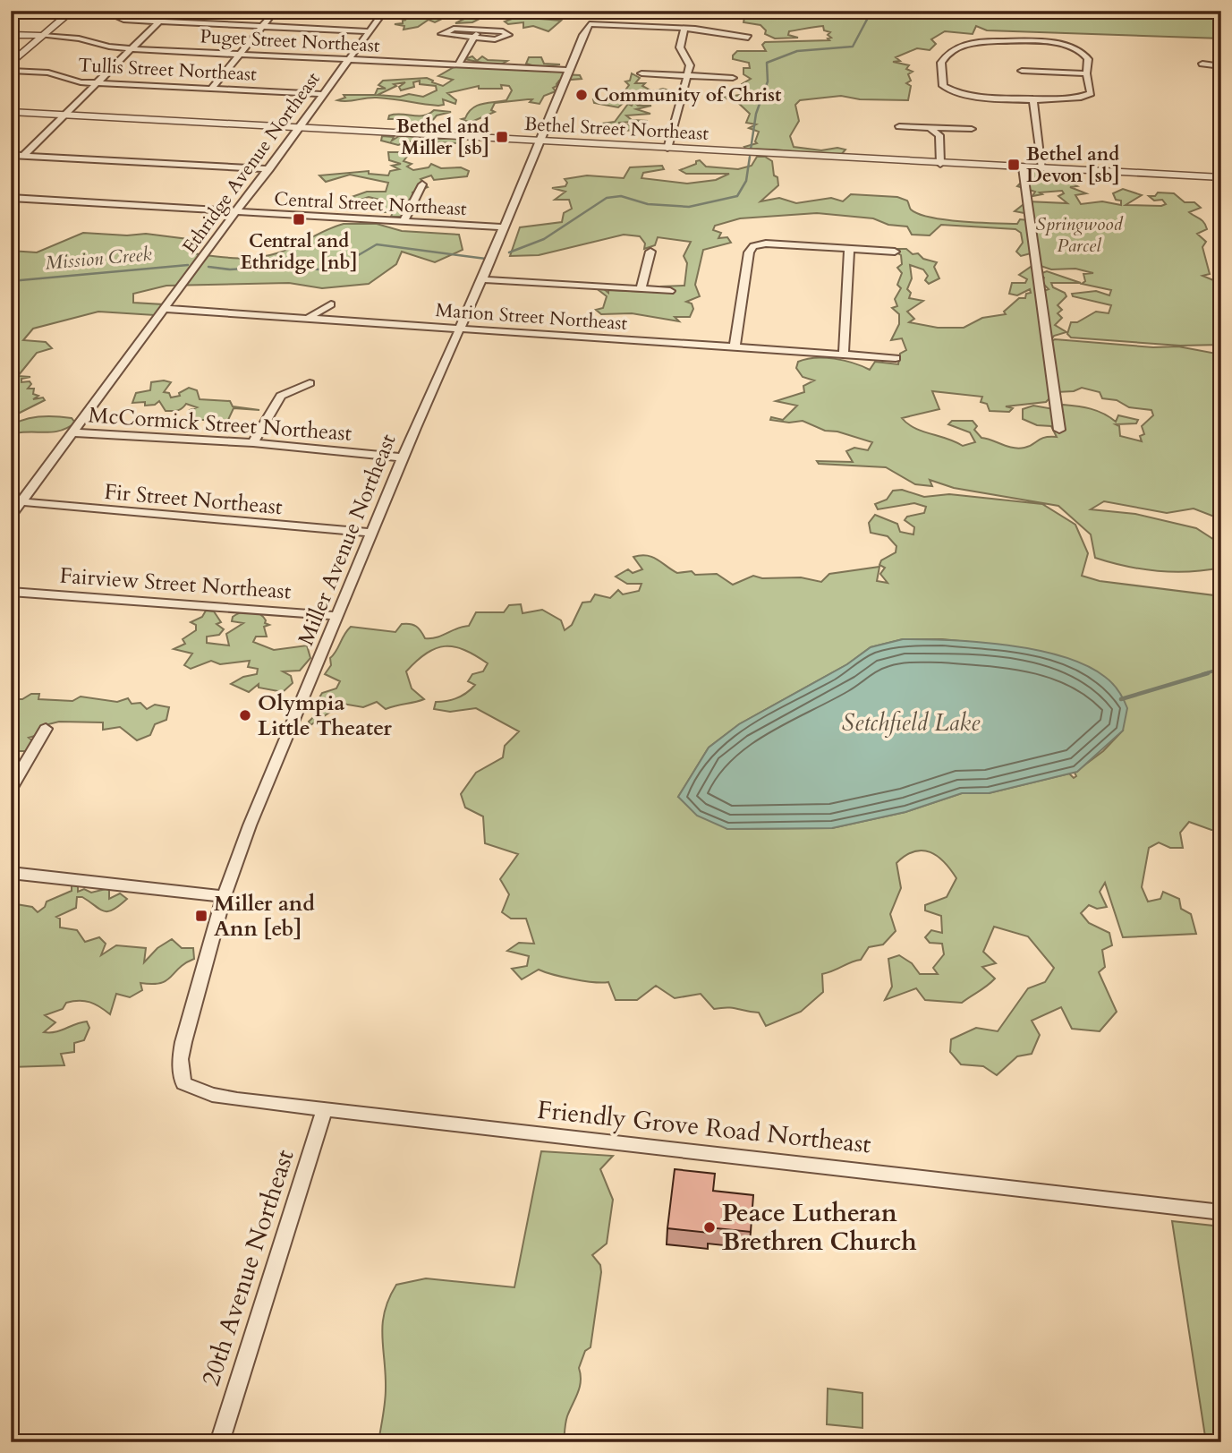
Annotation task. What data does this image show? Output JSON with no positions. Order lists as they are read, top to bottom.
{
  "streets": {
    "street": [
      "Puget Street Northeast",
      "Tullis Street Northeast",
      "Bethel Street Northeast",
      "Ethridge Avenue Northeast",
      "Central Street Northeast",
      "Marion Street Northeast",
      "McCormick Street Northeast",
      "Fir Street Northeast",
      "Miller Avenue Northeast",
      "Fairview Street Northeast",
      "Friendly Grove Road Northeast",
      "20th Avenue Northeast"
    ]
  },
  "crossings": [
    ["Puget Street Northeast", "Ethridge Avenue Northeast"],
    ["Puget Street Northeast", "Miller Avenue Northeast"],
    ["Tullis Street Northeast", "Ethridge Avenue Northeast"],
    ["Bethel Street Northeast", "Ethridge Avenue Northeast"],
    ["Bethel Street Northeast", "Miller Avenue Northeast"],
    ["Ethridge Avenue Northeast", "Central Street Northeast"],
    ["Ethridge Avenue Northeast", "Marion Street Northeast"],
    ["Ethridge Avenue Northeast", "McCormick Street Northeast"],
    ["Ethridge Avenue Northeast", "Fir Street Northeast"],
    ["Central Street Northeast", "Miller Avenue Northeast"],
    ["Marion Street Northeast", "Miller Avenue Northeast"],
    ["McCormick Street Northeast", "Miller Avenue Northeast"],
    ["Fir Street Northeast", "Miller Avenue Northeast"],
    ["Miller Avenue Northeast", "Fairview Street Northeast"],
    ["Miller Avenue Northeast", "Friendly Grove Road Northeast"],
    ["Friendly Grove Road Northeast", "20th Avenue Northeast"]
  ],
  "water": ["Mission Creek", "Setchfield Lake"],
  "parks": ["Springwood Parcel"],
  "places": {
    "other": ["Community of Christ", "Olympia Little Theater", "Peace Lutheran Brethren Church"],
    "transit": [
      "Bethel and Miller [sb]",
      "Bethel and Devon [sb]",
      "Central and Ethridge [nb]",
      "Miller and Ann [eb]"
    ]
  }
}
